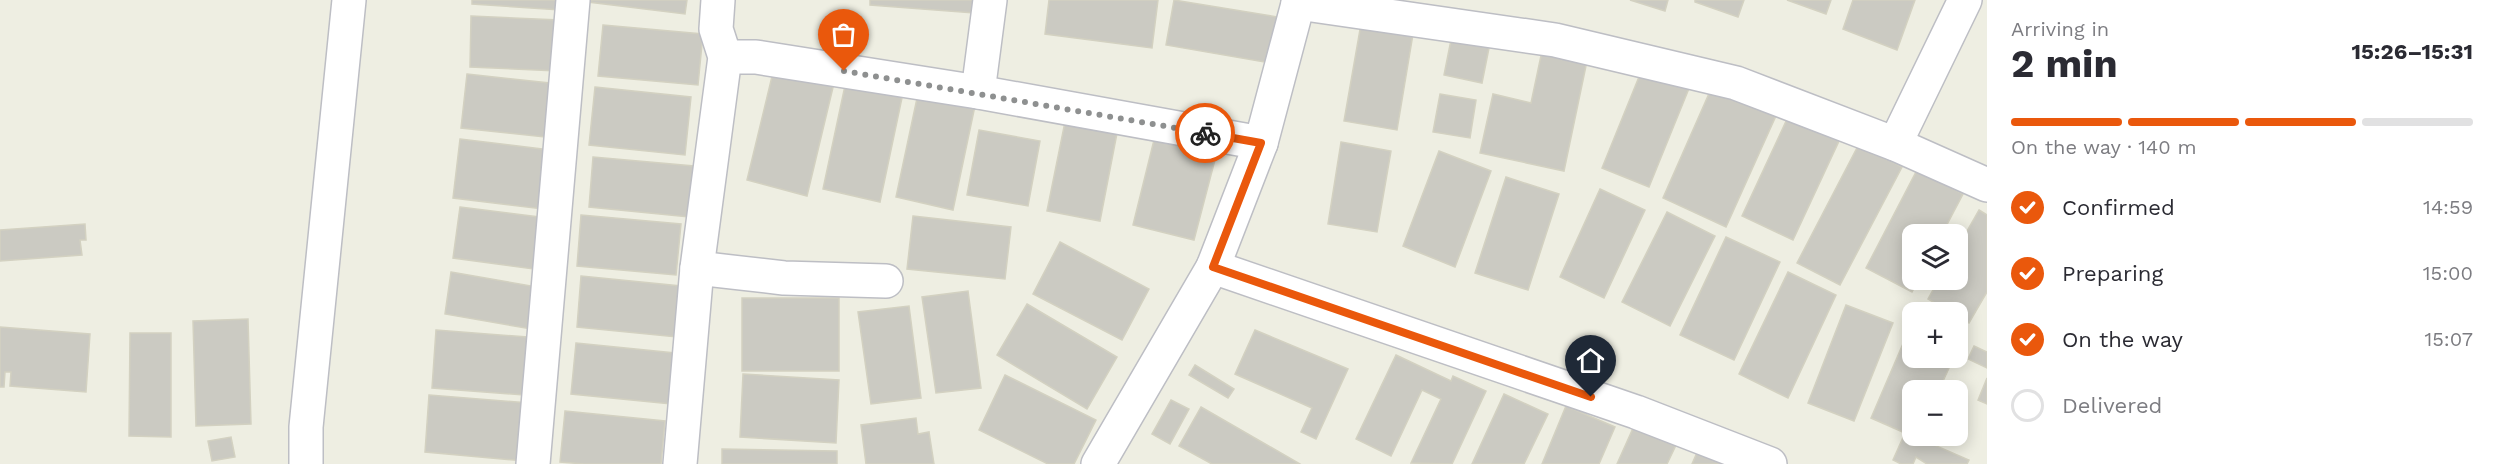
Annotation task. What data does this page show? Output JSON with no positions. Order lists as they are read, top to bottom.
{
  "page": {
    "heading": ["2 min", "Arriving in", "15:26–15:31"],
    "bar": "On the way · 140 m",
    "list": [
      ["Confirmed", "14:59"],
      ["Preparing", "15:00"],
      ["On the way", "15:07"],
      "Delivered"
    ],
    "map_buttons": ["+", "−"]
  }
}
